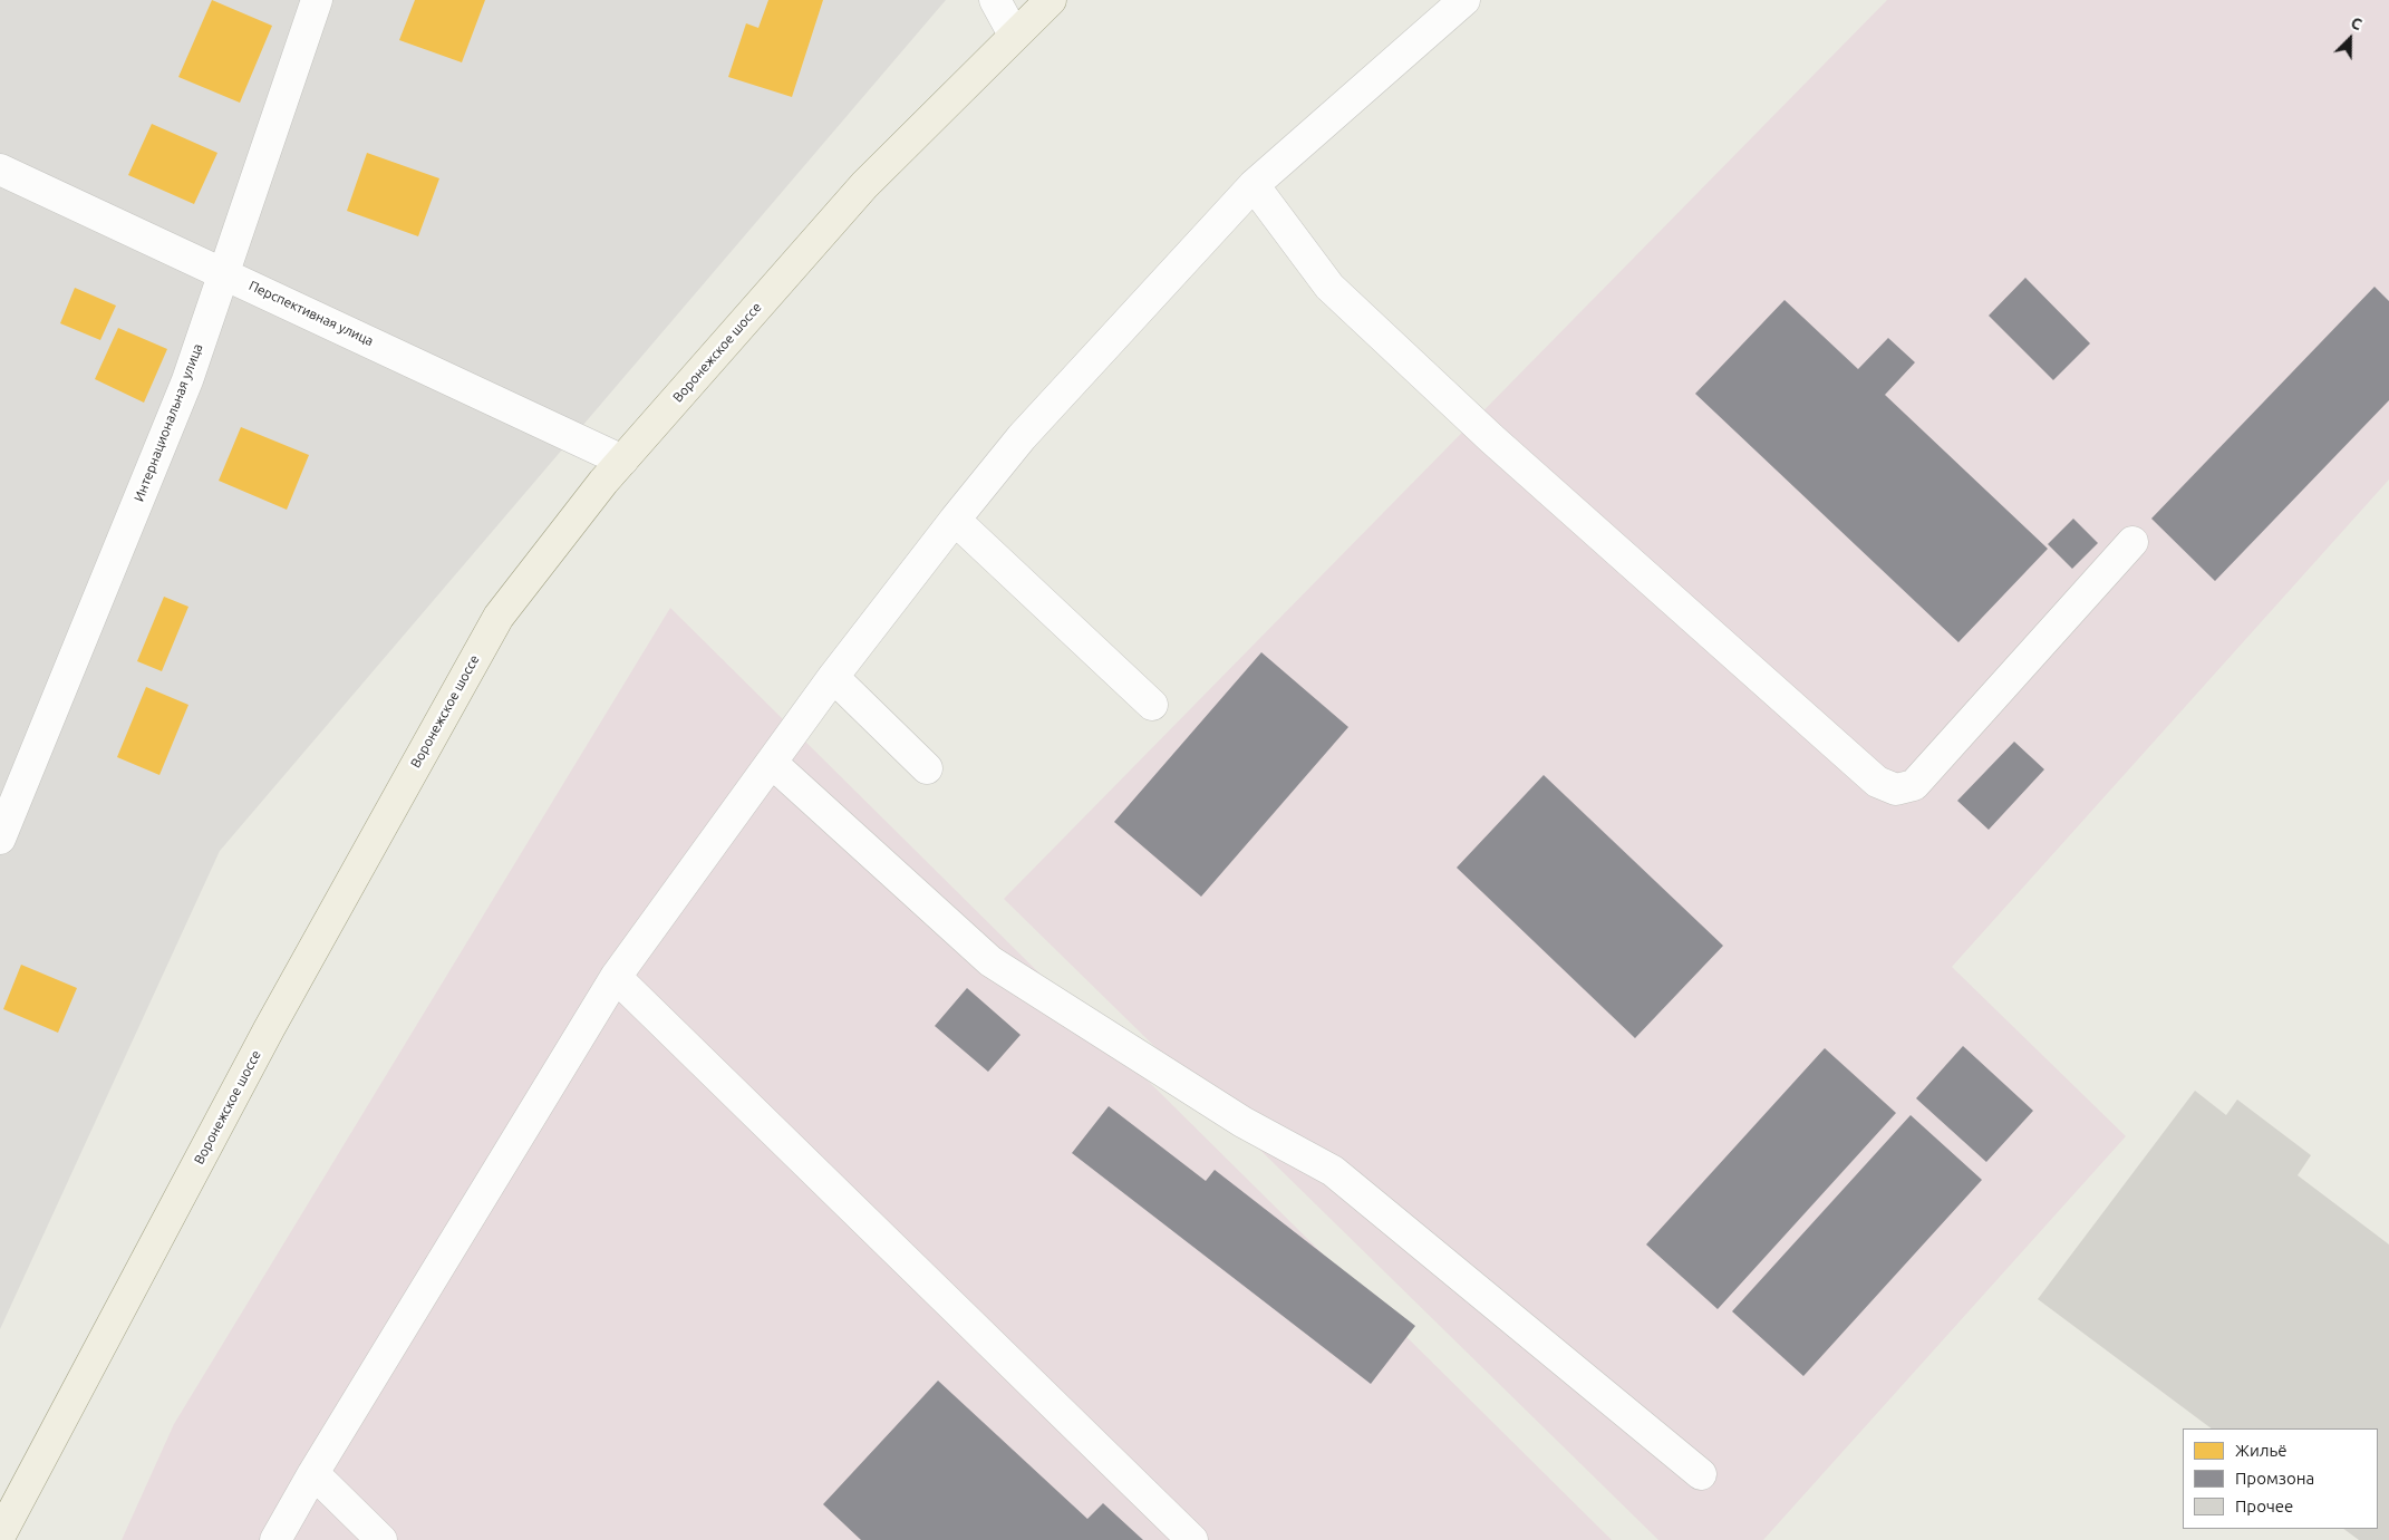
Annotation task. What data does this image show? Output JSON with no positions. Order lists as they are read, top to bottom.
{
  "streets": {
    "main road": ["Воронежское шоссе"],
    "street": ["Перспективная улица", "Интернациональная улица"]
  },
  "crossings": [
    ["Перспективная улица", "Воронежское шоссе"],
    ["Перспективная улица", "Интернациональная улица"]
  ],
  "legend": ["Жильё", "Промзона", "Прочее"],
  "north": "top right"
}
